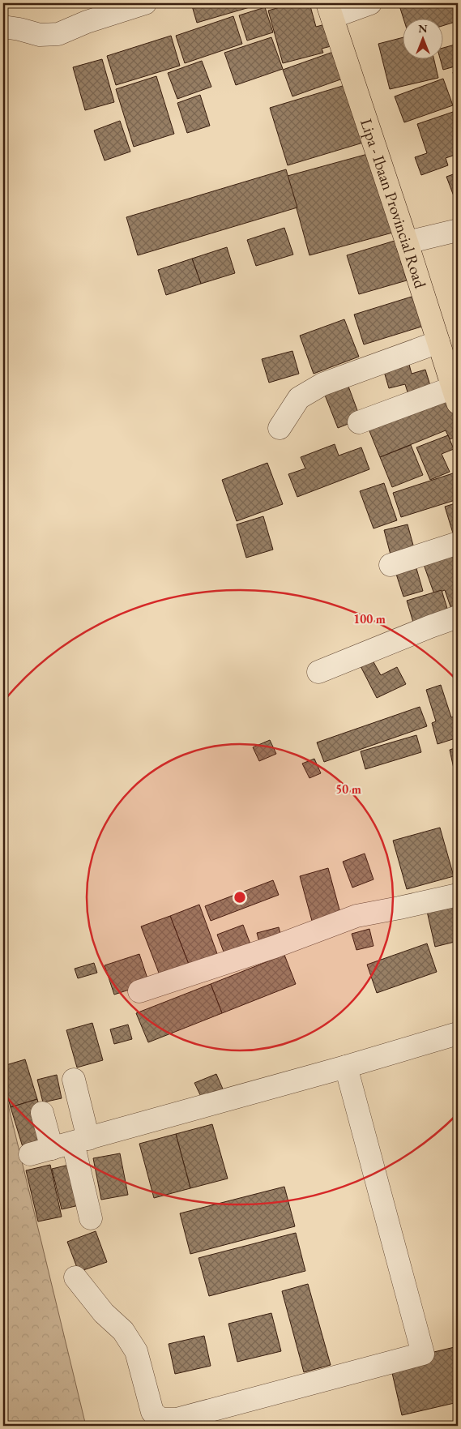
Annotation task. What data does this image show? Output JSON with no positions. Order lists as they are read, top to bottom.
{
  "streets": {
    "main road": ["Lipa - Ibaan Provincial Road"]
  },
  "north": "top",
  "rings": ["100 m", "50 m"]
}
